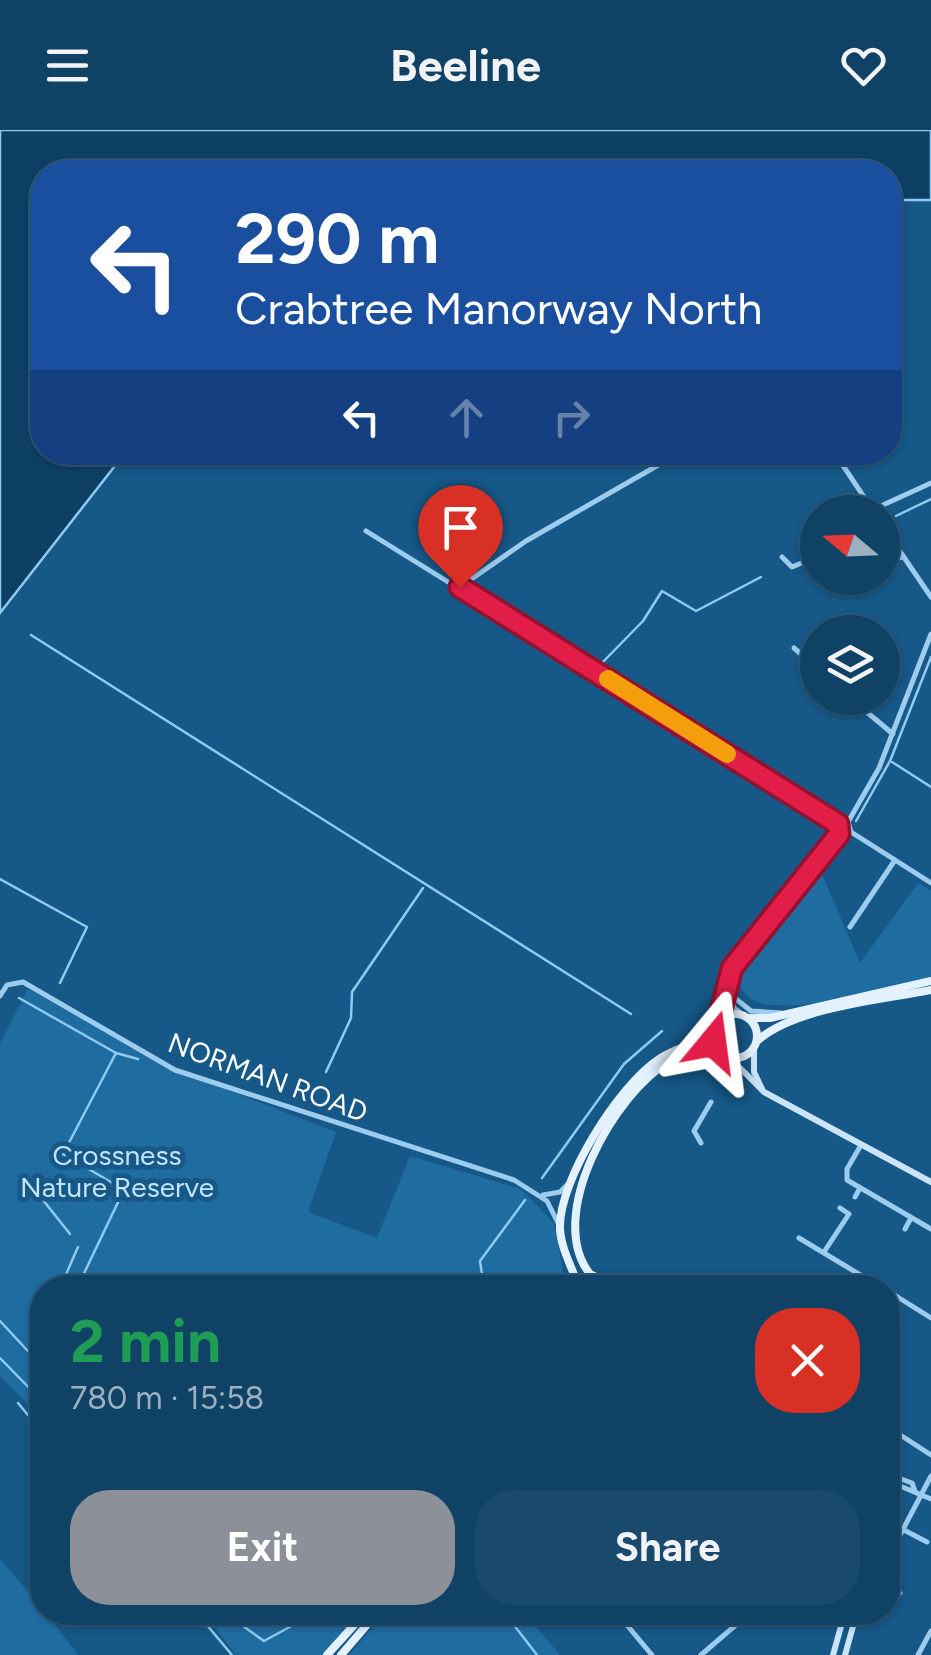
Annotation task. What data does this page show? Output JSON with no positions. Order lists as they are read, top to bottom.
{
  "streets": {
    "street": ["NORMAN ROAD"]
  },
  "parks": ["Crossness Nature Reserve"],
  "north": "left",
  "page": {
    "header": "Beeline",
    "turn": ["290 m", "Crabtree Manorway North"],
    "heading": ["2 min", "780 m · 15:58"],
    "buttons": ["Exit", "Share"]
  }
}
